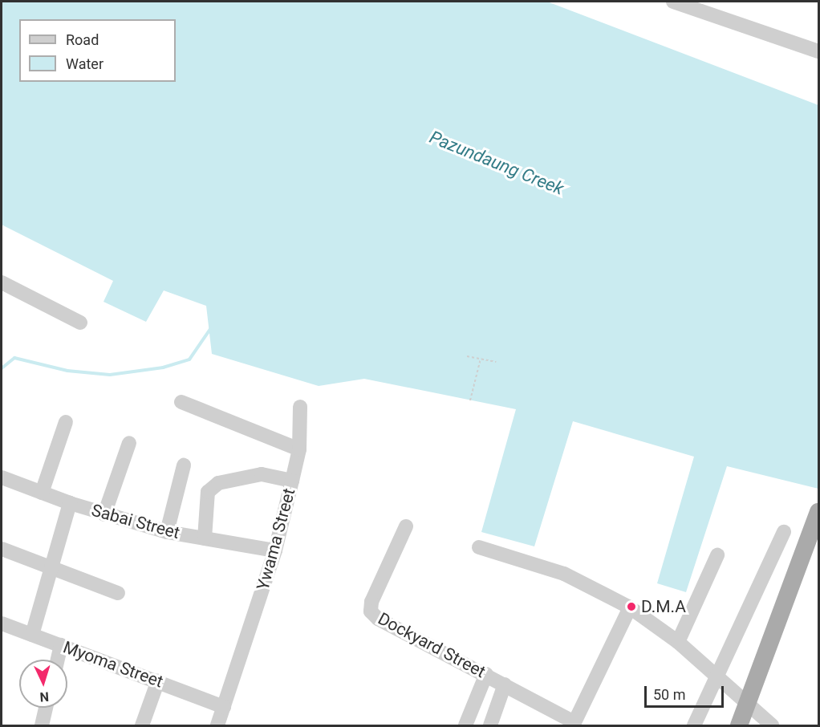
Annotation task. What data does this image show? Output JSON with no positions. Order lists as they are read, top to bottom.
{
  "streets": {
    "street": [
      "Sabai Street",
      "Ywama Street",
      "Dockyard Street",
      "Myoma Street"
    ]
  },
  "crossings": [
    ["Sabai Street", "Ywama Street"],
    ["Ywama Street", "Myoma Street"]
  ],
  "water": ["Pazundaung Creek"],
  "places": ["D.M.A"],
  "legend": ["Road", "Water"],
  "scale_bar": "50 m",
  "north": "bottom"
}
